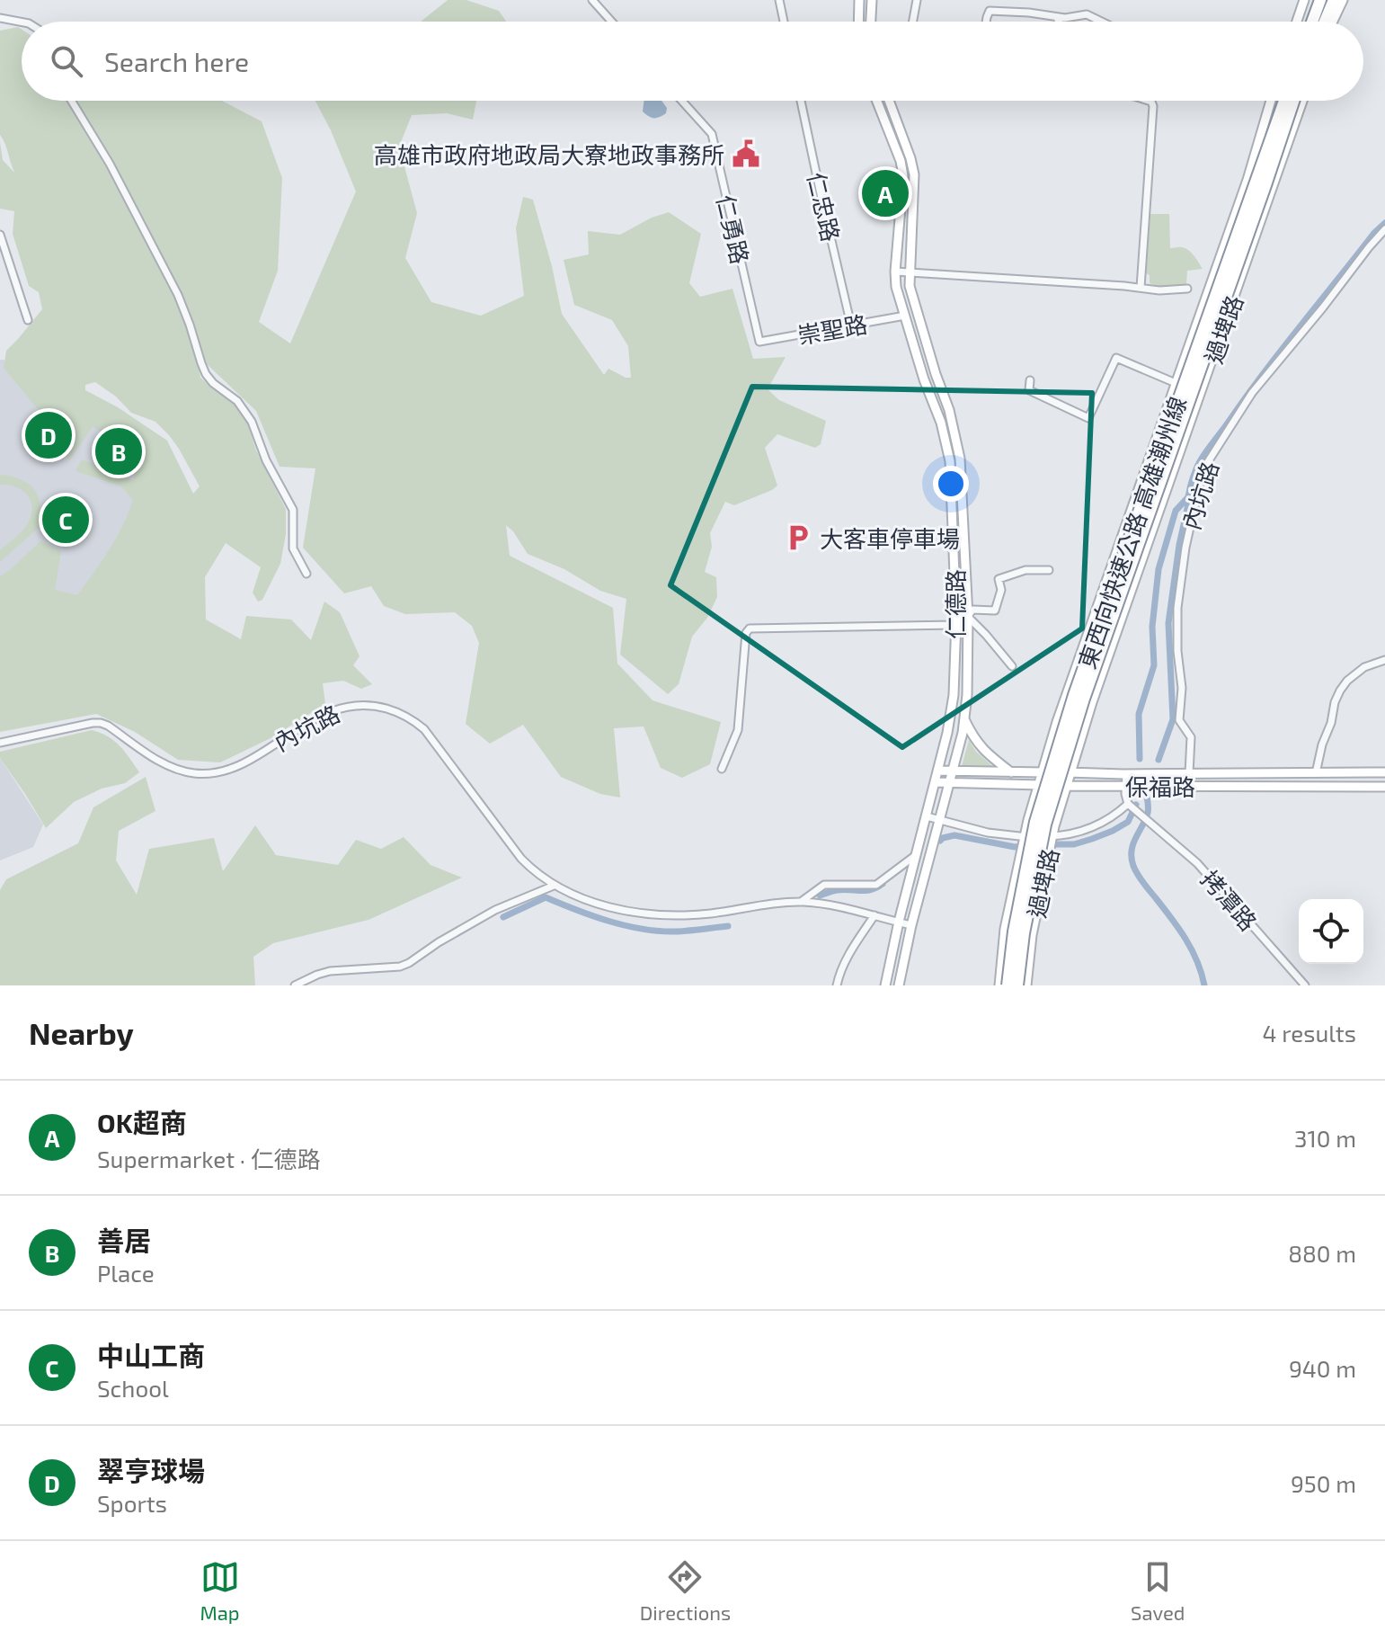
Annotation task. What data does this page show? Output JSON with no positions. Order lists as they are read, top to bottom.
{
  "streets": {
    "highway": ["東西向快速公路 高雄潮州線"],
    "street": [
      "仁忠路",
      "仁勇路",
      "崇聖路",
      "過埤路",
      "內坑路",
      "仁德路",
      "保福路",
      "拷潭路"
    ]
  },
  "crossings": [
    ["仁忠路", "崇聖路"],
    ["仁勇路", "崇聖路"],
    ["崇聖路", "仁德路"],
    ["過埤路", "保福路"],
    ["內坑路", "保福路"],
    ["仁德路", "保福路"]
  ],
  "places": {
    "public building": ["高雄市政府地政局大寮地政事務所"],
    "parking": ["大客車停車場"]
  },
  "page": {
    "search": "Search here",
    "pins": [
      "A",
      "D",
      "B",
      "C"
    ],
    "heading": ["Nearby", "4 results"],
    "list": [
      {
        "mark": "A",
        "name": "OK超商",
        "note": "Supermarket · 仁德路",
        "value": "310 m"
      },
      {
        "mark": "B",
        "name": "善居",
        "note": "Place",
        "value": "880 m"
      },
      {
        "mark": "C",
        "name": "中山工商",
        "note": "School",
        "value": "940 m"
      },
      {
        "mark": "D",
        "name": "翠亨球場",
        "note": "Sports",
        "value": "950 m"
      }
    ],
    "nav": ["Map", "Directions", "Saved"]
  }
}
